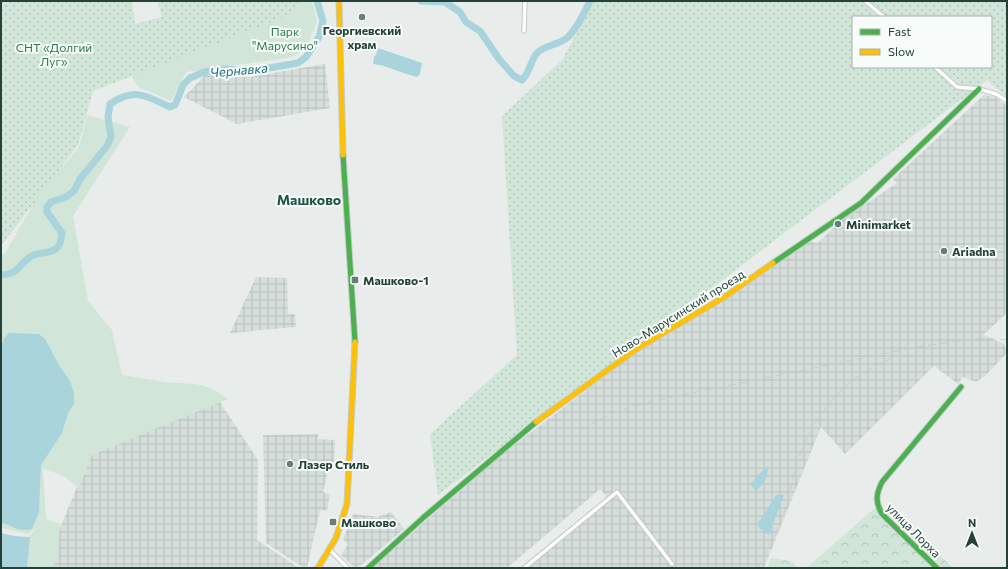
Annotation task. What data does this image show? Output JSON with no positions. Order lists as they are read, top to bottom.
{
  "streets": {
    "street": ["Ново-Марусинский проезд", "улица Лорха"]
  },
  "districts": ["Машково"],
  "water": ["Чернавка"],
  "parks": ["Парк \"Марусино\"", "СНТ «Долгий Луг»"],
  "places": {
    "other": [
      "Георгиевский храм",
      "Minimarket",
      "Ariadna",
      "Лазер Стиль"
    ],
    "transit": ["Машково-1", "Машково"]
  },
  "legend": ["Fast", "Slow"],
  "north": "top"
}
